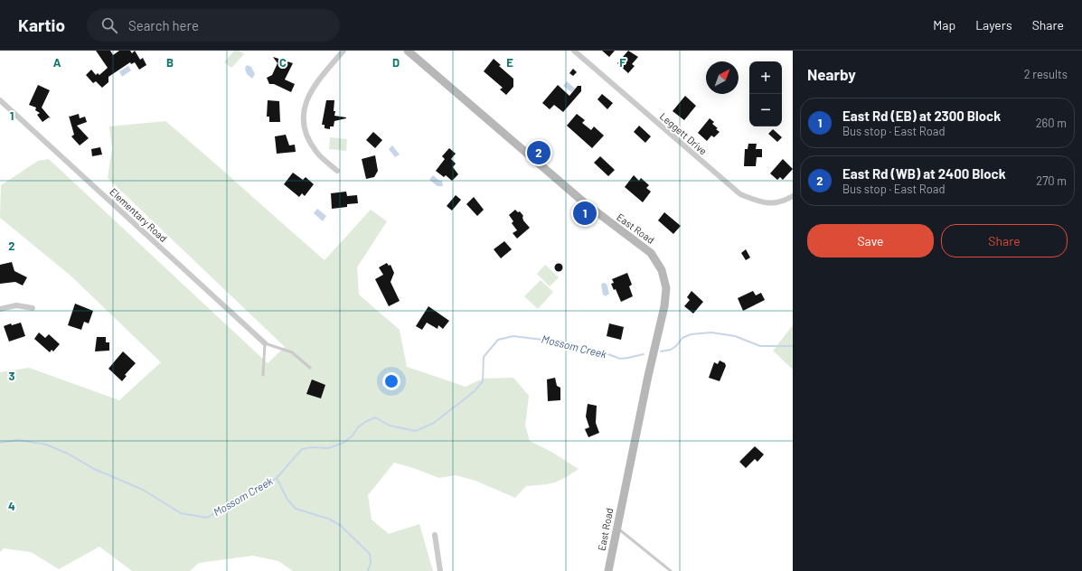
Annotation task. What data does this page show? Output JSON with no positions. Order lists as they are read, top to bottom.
{
  "streets": {
    "main road": ["East Road"],
    "street": ["Leggett Drive", "Elementary Road"]
  },
  "water": ["Mossom Creek"],
  "north": "top right",
  "page": {
    "header": "Kartio",
    "search": "Search here",
    "nav": ["Map", "Layers", "Share"],
    "heading": ["Nearby", "2 results"],
    "map_buttons": ["+", "−"],
    "list": [
      {
        "mark": "1",
        "name": "East Rd (EB) at 2300 Block",
        "note": "Bus stop · East Road",
        "value": "260 m"
      },
      {
        "mark": "2",
        "name": "East Rd (WB) at 2400 Block",
        "note": "Bus stop · East Road",
        "value": "270 m"
      }
    ],
    "pins": ["2", "1"],
    "buttons": ["Save", "Share"]
  },
  "grid": {
    "columns": [
      "A",
      "B",
      "C",
      "D",
      "E",
      "F"
    ],
    "rows": [
      "1",
      "2",
      "3",
      "4"
    ]
  }
}
